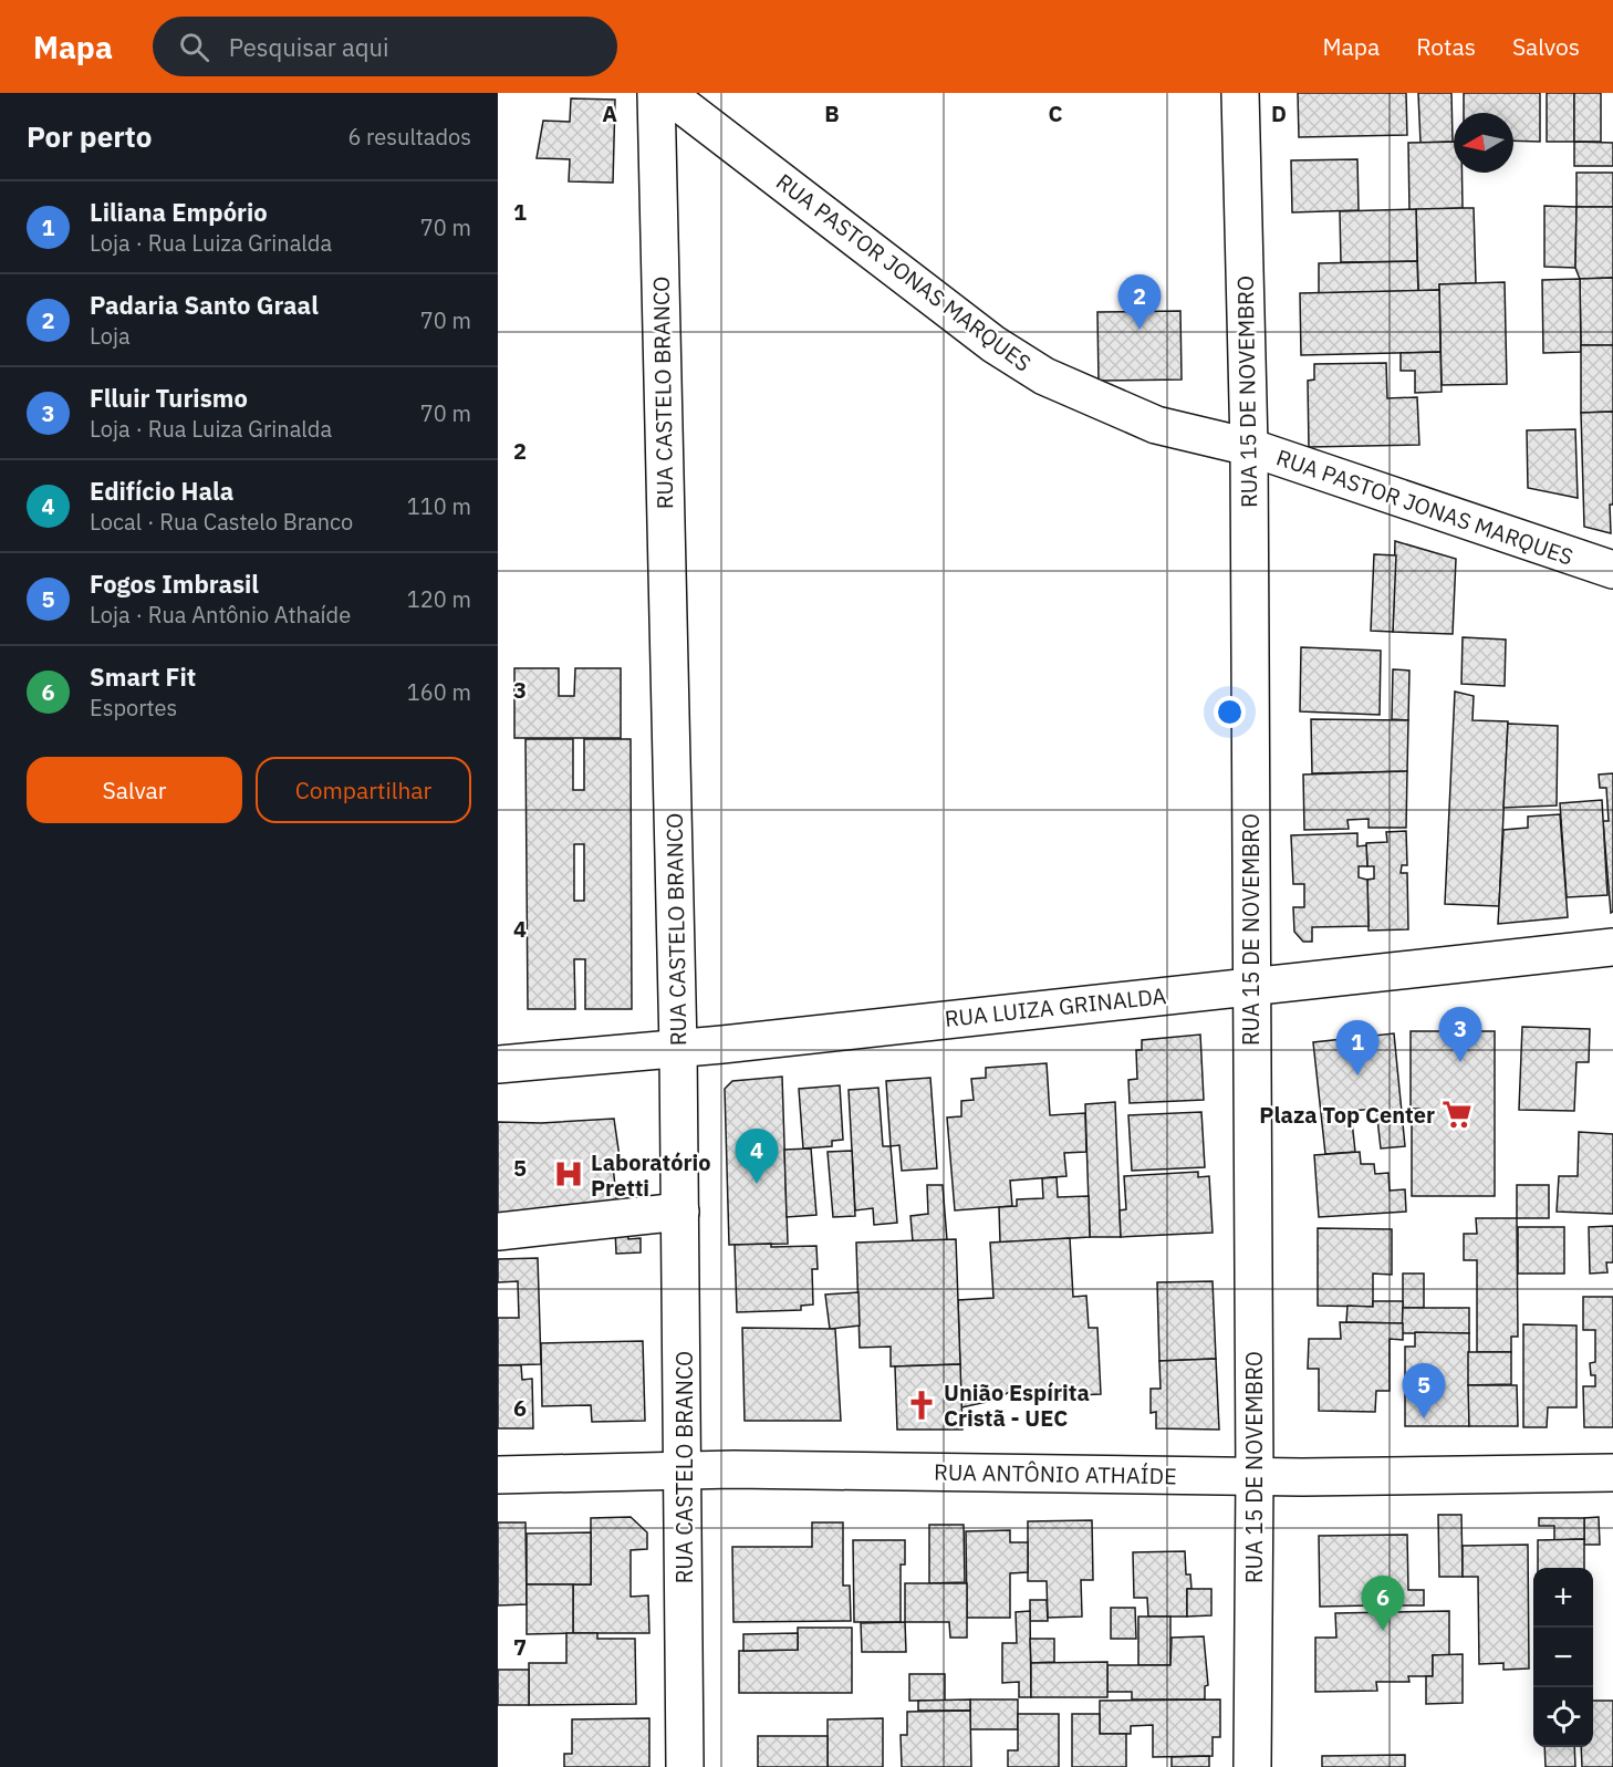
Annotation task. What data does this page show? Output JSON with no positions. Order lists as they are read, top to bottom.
{
  "streets": {
    "street": [
      "RUA PASTOR JONAS MARQUES",
      "RUA 15 DE NOVEMBRO",
      "RUA CASTELO BRANCO",
      "RUA LUIZA GRINALDA",
      "RUA ANTÔNIO ATHAÍDE"
    ]
  },
  "crossings": [
    ["RUA PASTOR JONAS MARQUES", "RUA 15 DE NOVEMBRO"],
    ["RUA 15 DE NOVEMBRO", "RUA LUIZA GRINALDA"],
    ["RUA 15 DE NOVEMBRO", "RUA ANTÔNIO ATHAÍDE"],
    ["RUA CASTELO BRANCO", "RUA LUIZA GRINALDA"],
    ["RUA CASTELO BRANCO", "RUA ANTÔNIO ATHAÍDE"]
  ],
  "places": {
    "supermarket": ["Plaza Top Center"],
    "hospital": ["Laboratório Pretti"],
    "church": ["União Espírita Cristã - UEC"]
  },
  "north": "left",
  "page": {
    "header": "Mapa",
    "search": "Pesquisar aqui",
    "nav": ["Mapa", "Rotas", "Salvos"],
    "heading": ["Por perto", "6 resultados"],
    "list": [
      {
        "mark": "1",
        "name": "Liliana Empório",
        "note": "Loja · Rua Luiza Grinalda",
        "value": "70 m"
      },
      {
        "mark": "2",
        "name": "Padaria Santo Graal",
        "note": "Loja",
        "value": "70 m"
      },
      {
        "mark": "3",
        "name": "Flluir Turismo",
        "note": "Loja · Rua Luiza Grinalda",
        "value": "70 m"
      },
      {
        "mark": "4",
        "name": "Edifício Hala",
        "note": "Local · Rua Castelo Branco",
        "value": "110 m"
      },
      {
        "mark": "5",
        "name": "Fogos Imbrasil",
        "note": "Loja · Rua Antônio Athaíde",
        "value": "120 m"
      },
      {
        "mark": "6",
        "name": "Smart Fit",
        "note": "Esportes",
        "value": "160 m"
      }
    ],
    "pins": [
      "2",
      "3",
      "1",
      "4",
      "5",
      "6"
    ],
    "buttons": ["Salvar", "Compartilhar"],
    "map_buttons": ["+", "−"]
  },
  "grid": {
    "columns": [
      "A",
      "B",
      "C",
      "D"
    ],
    "rows": [
      "1",
      "2",
      "3",
      "4",
      "5",
      "6",
      "7"
    ]
  }
}
